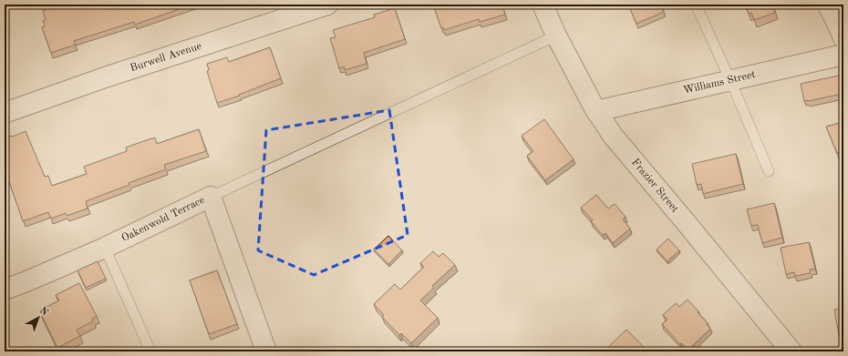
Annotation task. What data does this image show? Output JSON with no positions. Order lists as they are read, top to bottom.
{
  "streets": {
    "street": [
      "Burwell Avenue",
      "Williams Street",
      "Frazier Street",
      "Oakenwold Terrace"
    ]
  },
  "crossings": [
    ["Williams Street", "Frazier Street"]
  ],
  "north": "top right"
}
